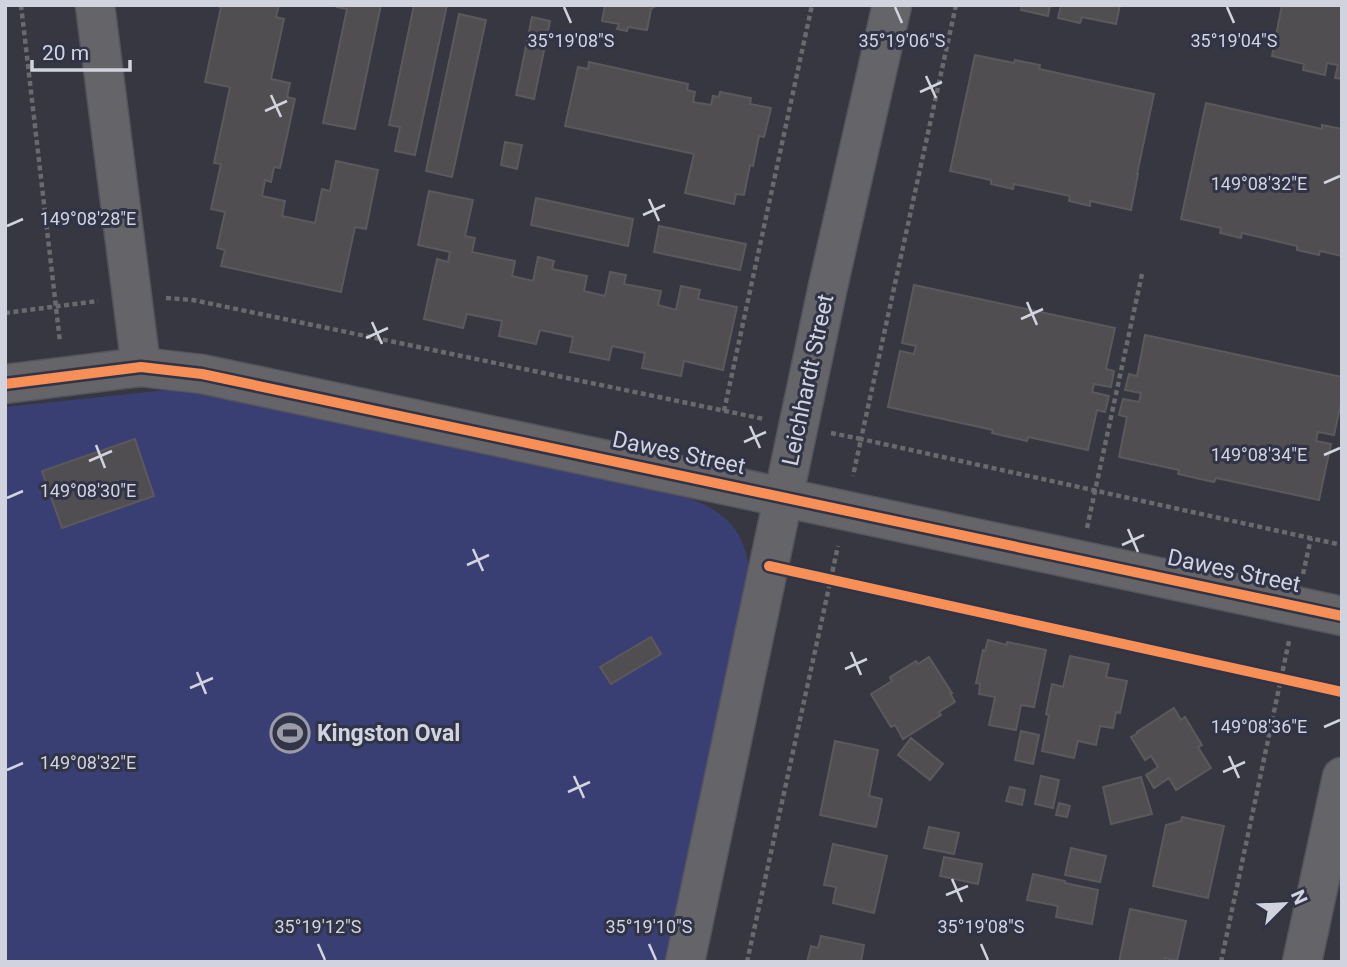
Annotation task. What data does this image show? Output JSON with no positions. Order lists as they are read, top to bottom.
{
  "streets": {
    "street": ["Leichhardt Street", "Dawes Street"]
  },
  "crossings": [
    ["Leichhardt Street", "Dawes Street"]
  ],
  "places": {
    "sports": ["Kingston Oval"]
  },
  "scale_bar": "20 m",
  "north": "top right",
  "coordinates": [
    "35°19'08\"S",
    "35°19'06\"S",
    "35°19'04\"S",
    "149°08'32\"E",
    "149°08'28\"E",
    "149°08'34\"E",
    "149°08'30\"E",
    "149°08'36\"E",
    "35°19'12\"S",
    "35°19'10\"S"
  ]
}
